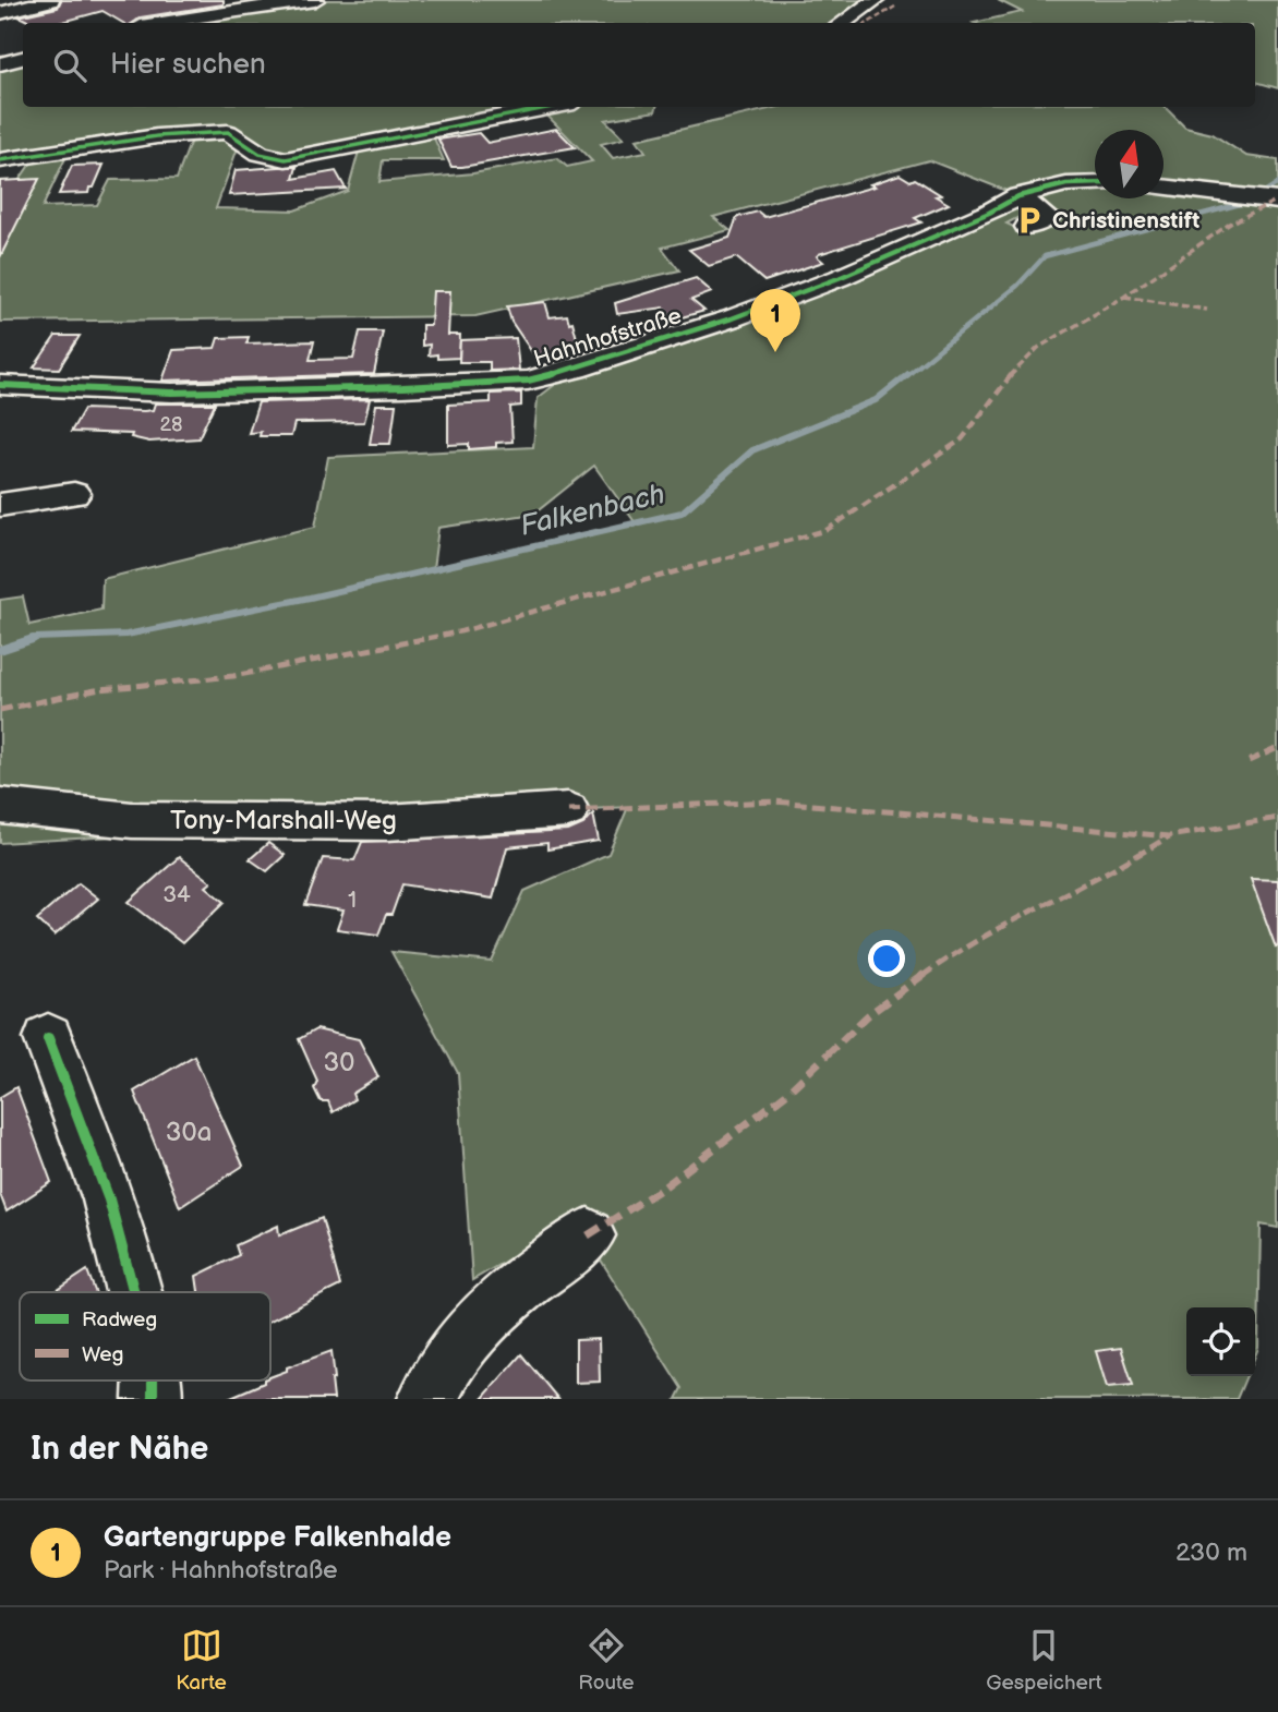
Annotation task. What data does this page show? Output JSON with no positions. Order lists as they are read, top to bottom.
{
  "streets": {
    "street": ["Hahnhofstraße", "Tony-Marshall-Weg"]
  },
  "water": ["Falkenbach"],
  "places": {
    "parking": ["Christinenstift"]
  },
  "house_numbers": [
    "28",
    "34",
    "1",
    "30",
    "30a"
  ],
  "legend": ["Radweg", "Weg"],
  "north": "top",
  "page": {
    "search": "Hier suchen",
    "pins": "1",
    "heading": "In der Nähe",
    "list": [
      {
        "mark": "1",
        "name": "Gartengruppe Falkenhalde",
        "note": "Park · Hahnhofstraße",
        "value": "230 m"
      }
    ],
    "nav": ["Karte", "Route", "Gespeichert"]
  }
}
